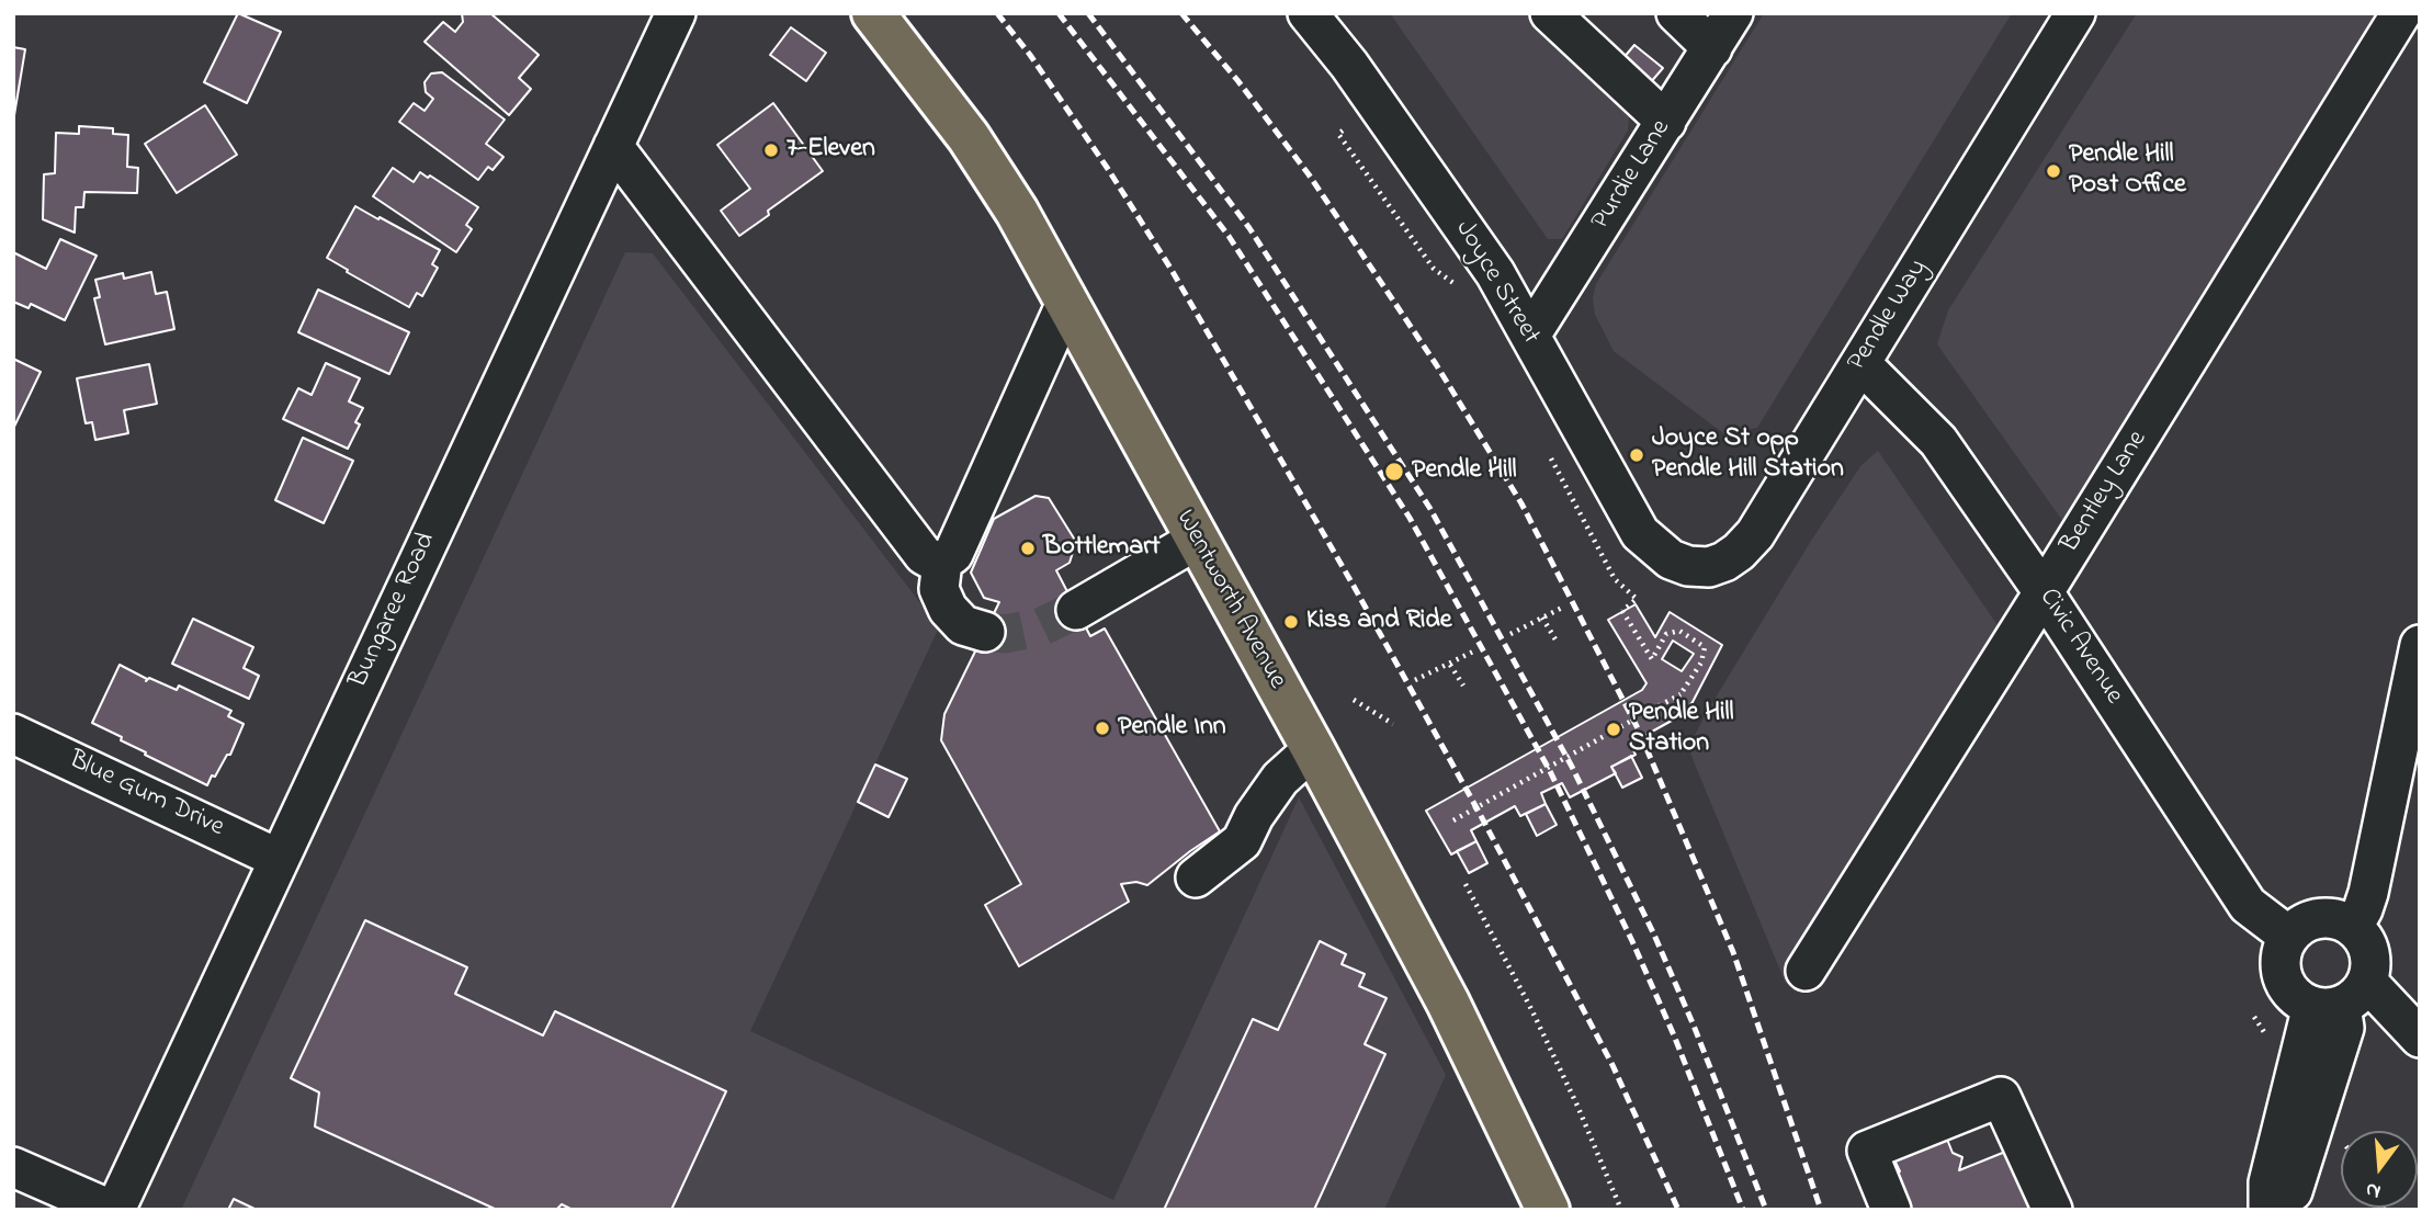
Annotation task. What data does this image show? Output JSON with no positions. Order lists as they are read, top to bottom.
{
  "streets": {
    "main road": ["Wentworth Avenue"],
    "street": [
      "Purdie Lane",
      "Joyce Street",
      "Pendle Way",
      "Bentley Lane",
      "Bungaree Road",
      "Civic Avenue",
      "Blue Gum Drive"
    ]
  },
  "crossings": [
    ["Purdie Lane", "Joyce Street"],
    ["Joyce Street", "Pendle Way"],
    ["Pendle Way", "Civic Avenue"],
    ["Bentley Lane", "Civic Avenue"],
    ["Bungaree Road", "Blue Gum Drive"]
  ],
  "places": [
    "7-Eleven",
    "Pendle Hill Post Office",
    "Joyce St opp Pendle Hill Station",
    "Pendle Hill",
    "Bottlemart",
    "Kiss and Ride",
    "Pendle Inn",
    "Pendle Hill Station"
  ],
  "north": "bottom"
}
